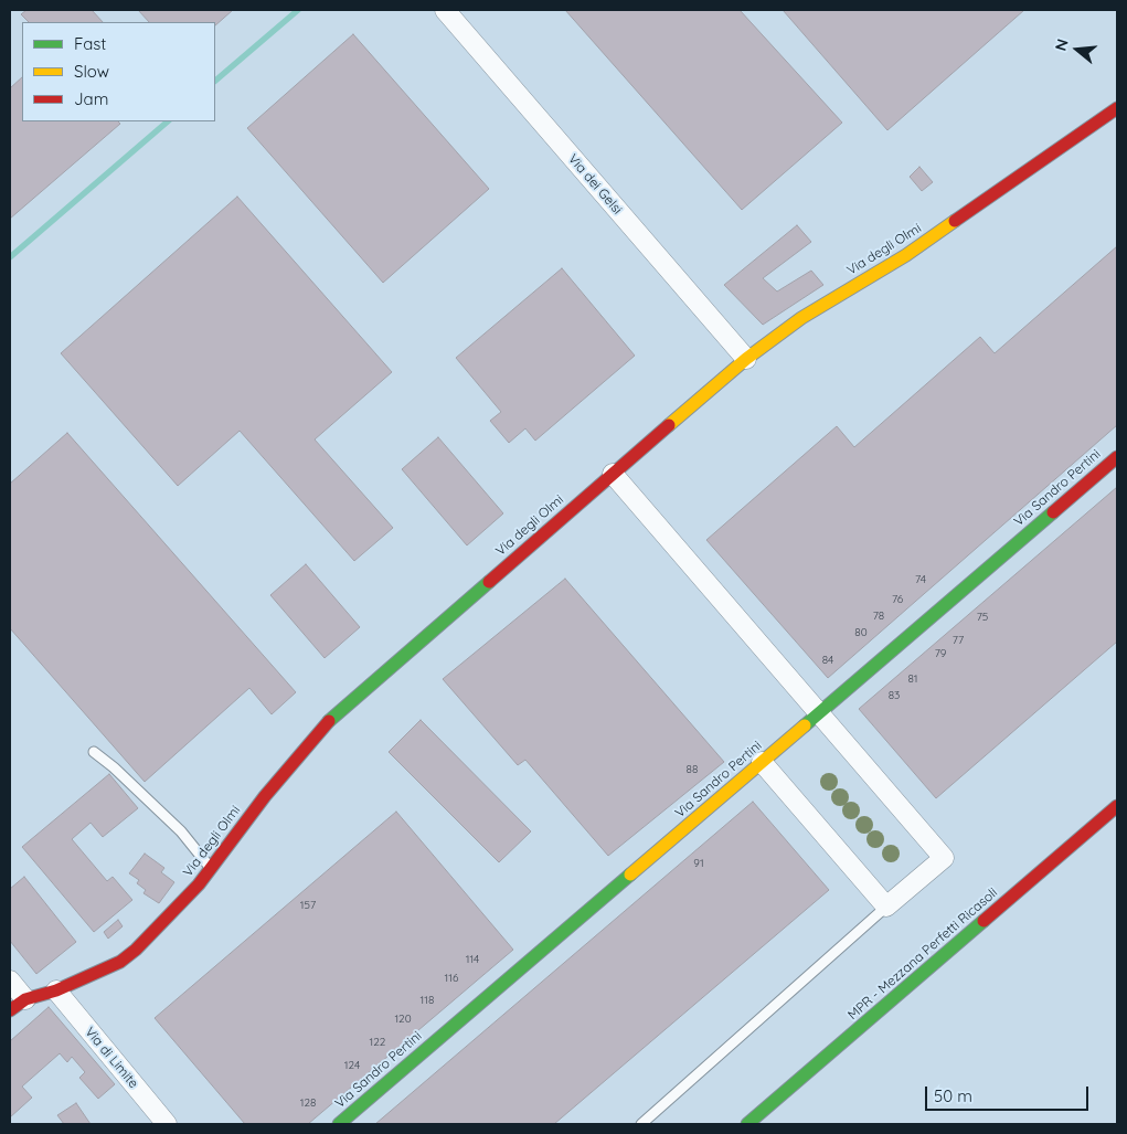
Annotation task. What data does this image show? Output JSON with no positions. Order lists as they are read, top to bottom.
{
  "streets": {
    "street": [
      "Via dei Gelsi",
      "Via degli Olmi",
      "Via Sandro Pertini",
      "MPR - Mezzana Perfetti Ricasoli",
      "Via di Limite"
    ]
  },
  "crossings": [
    ["Via dei Gelsi", "Via degli Olmi"],
    ["Via degli Olmi", "Via di Limite"]
  ],
  "house_numbers": [
    "74",
    "76",
    "78",
    "75",
    "80",
    "77",
    "79",
    "84",
    "81",
    "83",
    "88",
    "91",
    "157",
    "114",
    "116",
    "118",
    "120",
    "122",
    "124",
    "128"
  ],
  "legend": ["Fast", "Slow", "Jam"],
  "scale_bar": "50 m",
  "north": "left"
}
